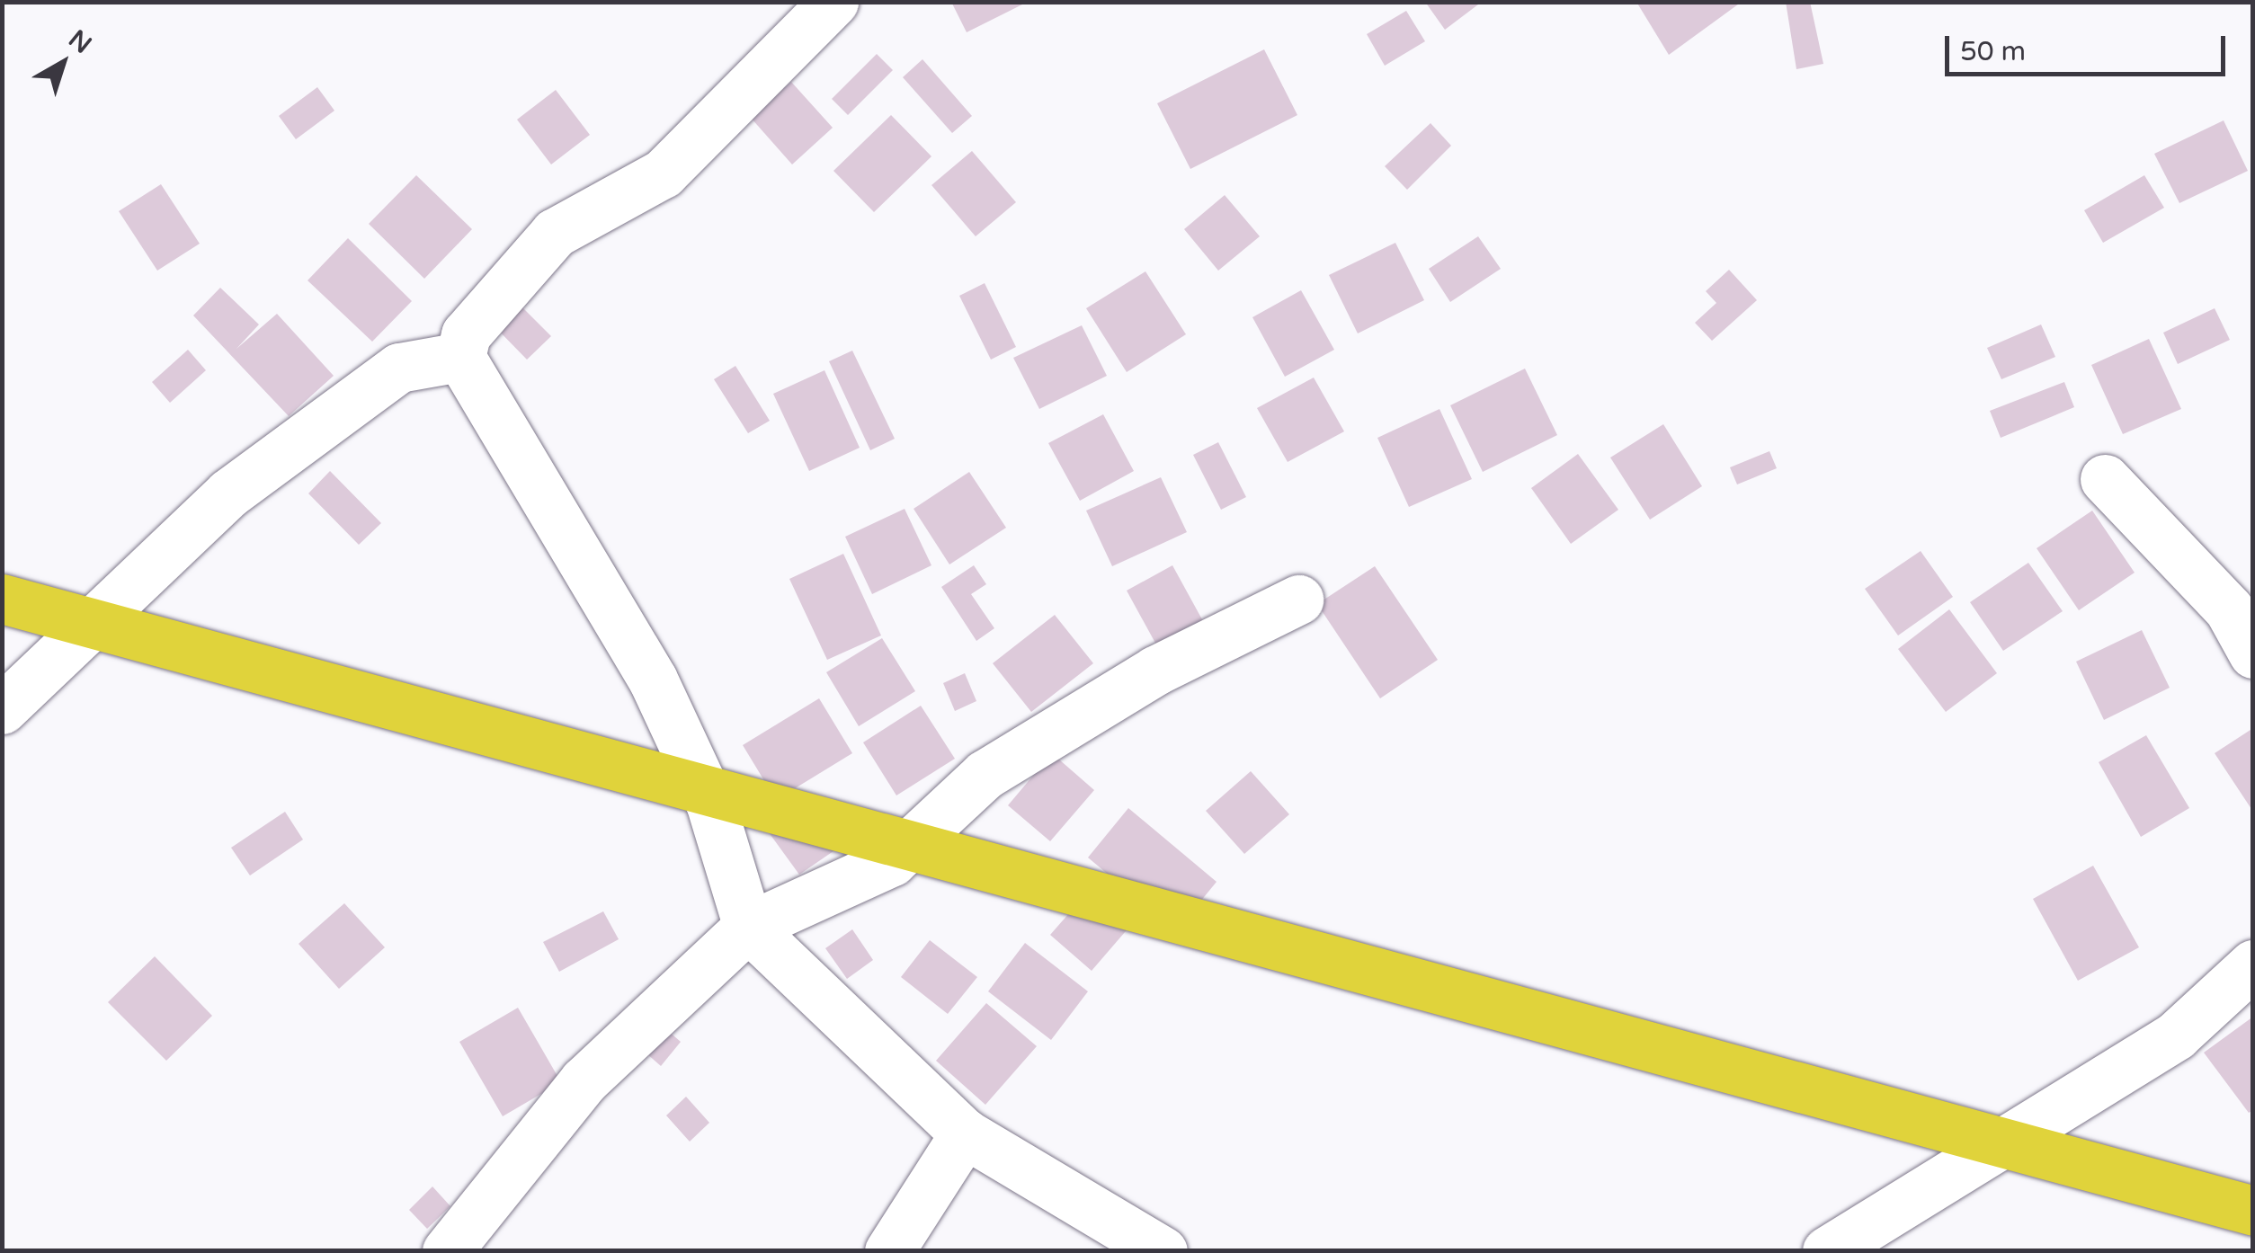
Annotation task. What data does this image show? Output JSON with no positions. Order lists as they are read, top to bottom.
{
  "scale_bar": "50 m",
  "north": "top right"
}
